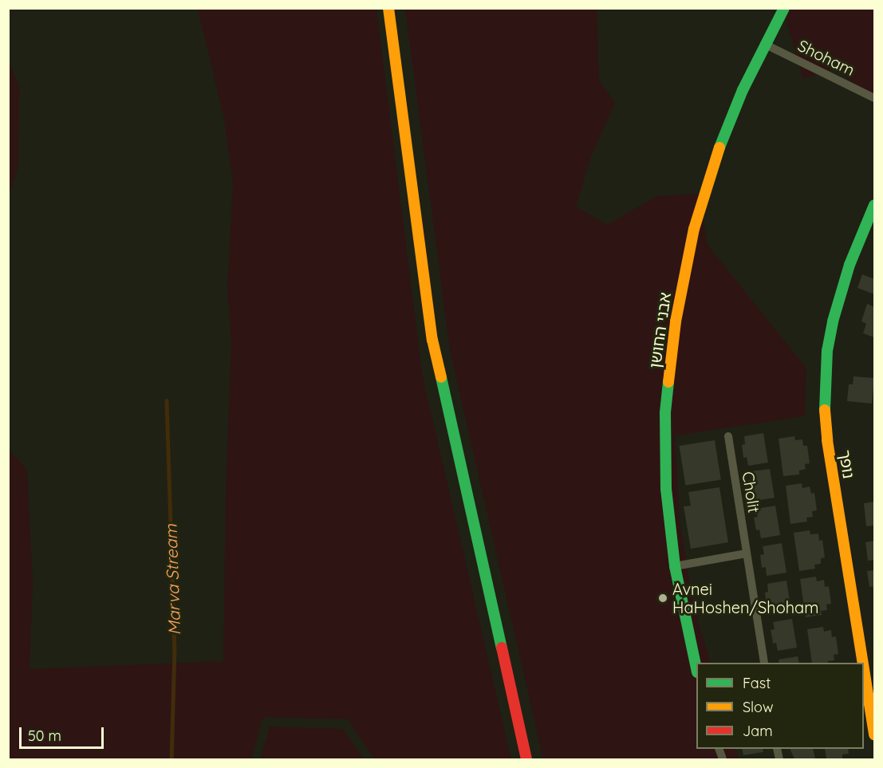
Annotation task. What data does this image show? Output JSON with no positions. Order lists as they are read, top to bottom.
{
  "streets": {
    "street": [
      "Shoham",
      "אבני החושן",
      "נופך",
      "Cholit"
    ]
  },
  "crossings": [
    ["Shoham", "אבני החושן"]
  ],
  "water": ["Marva Stream"],
  "places": ["Avnei HaHoshen/Shoham"],
  "legend": ["Fast", "Slow", "Jam"],
  "scale_bar": "50 m"
}
